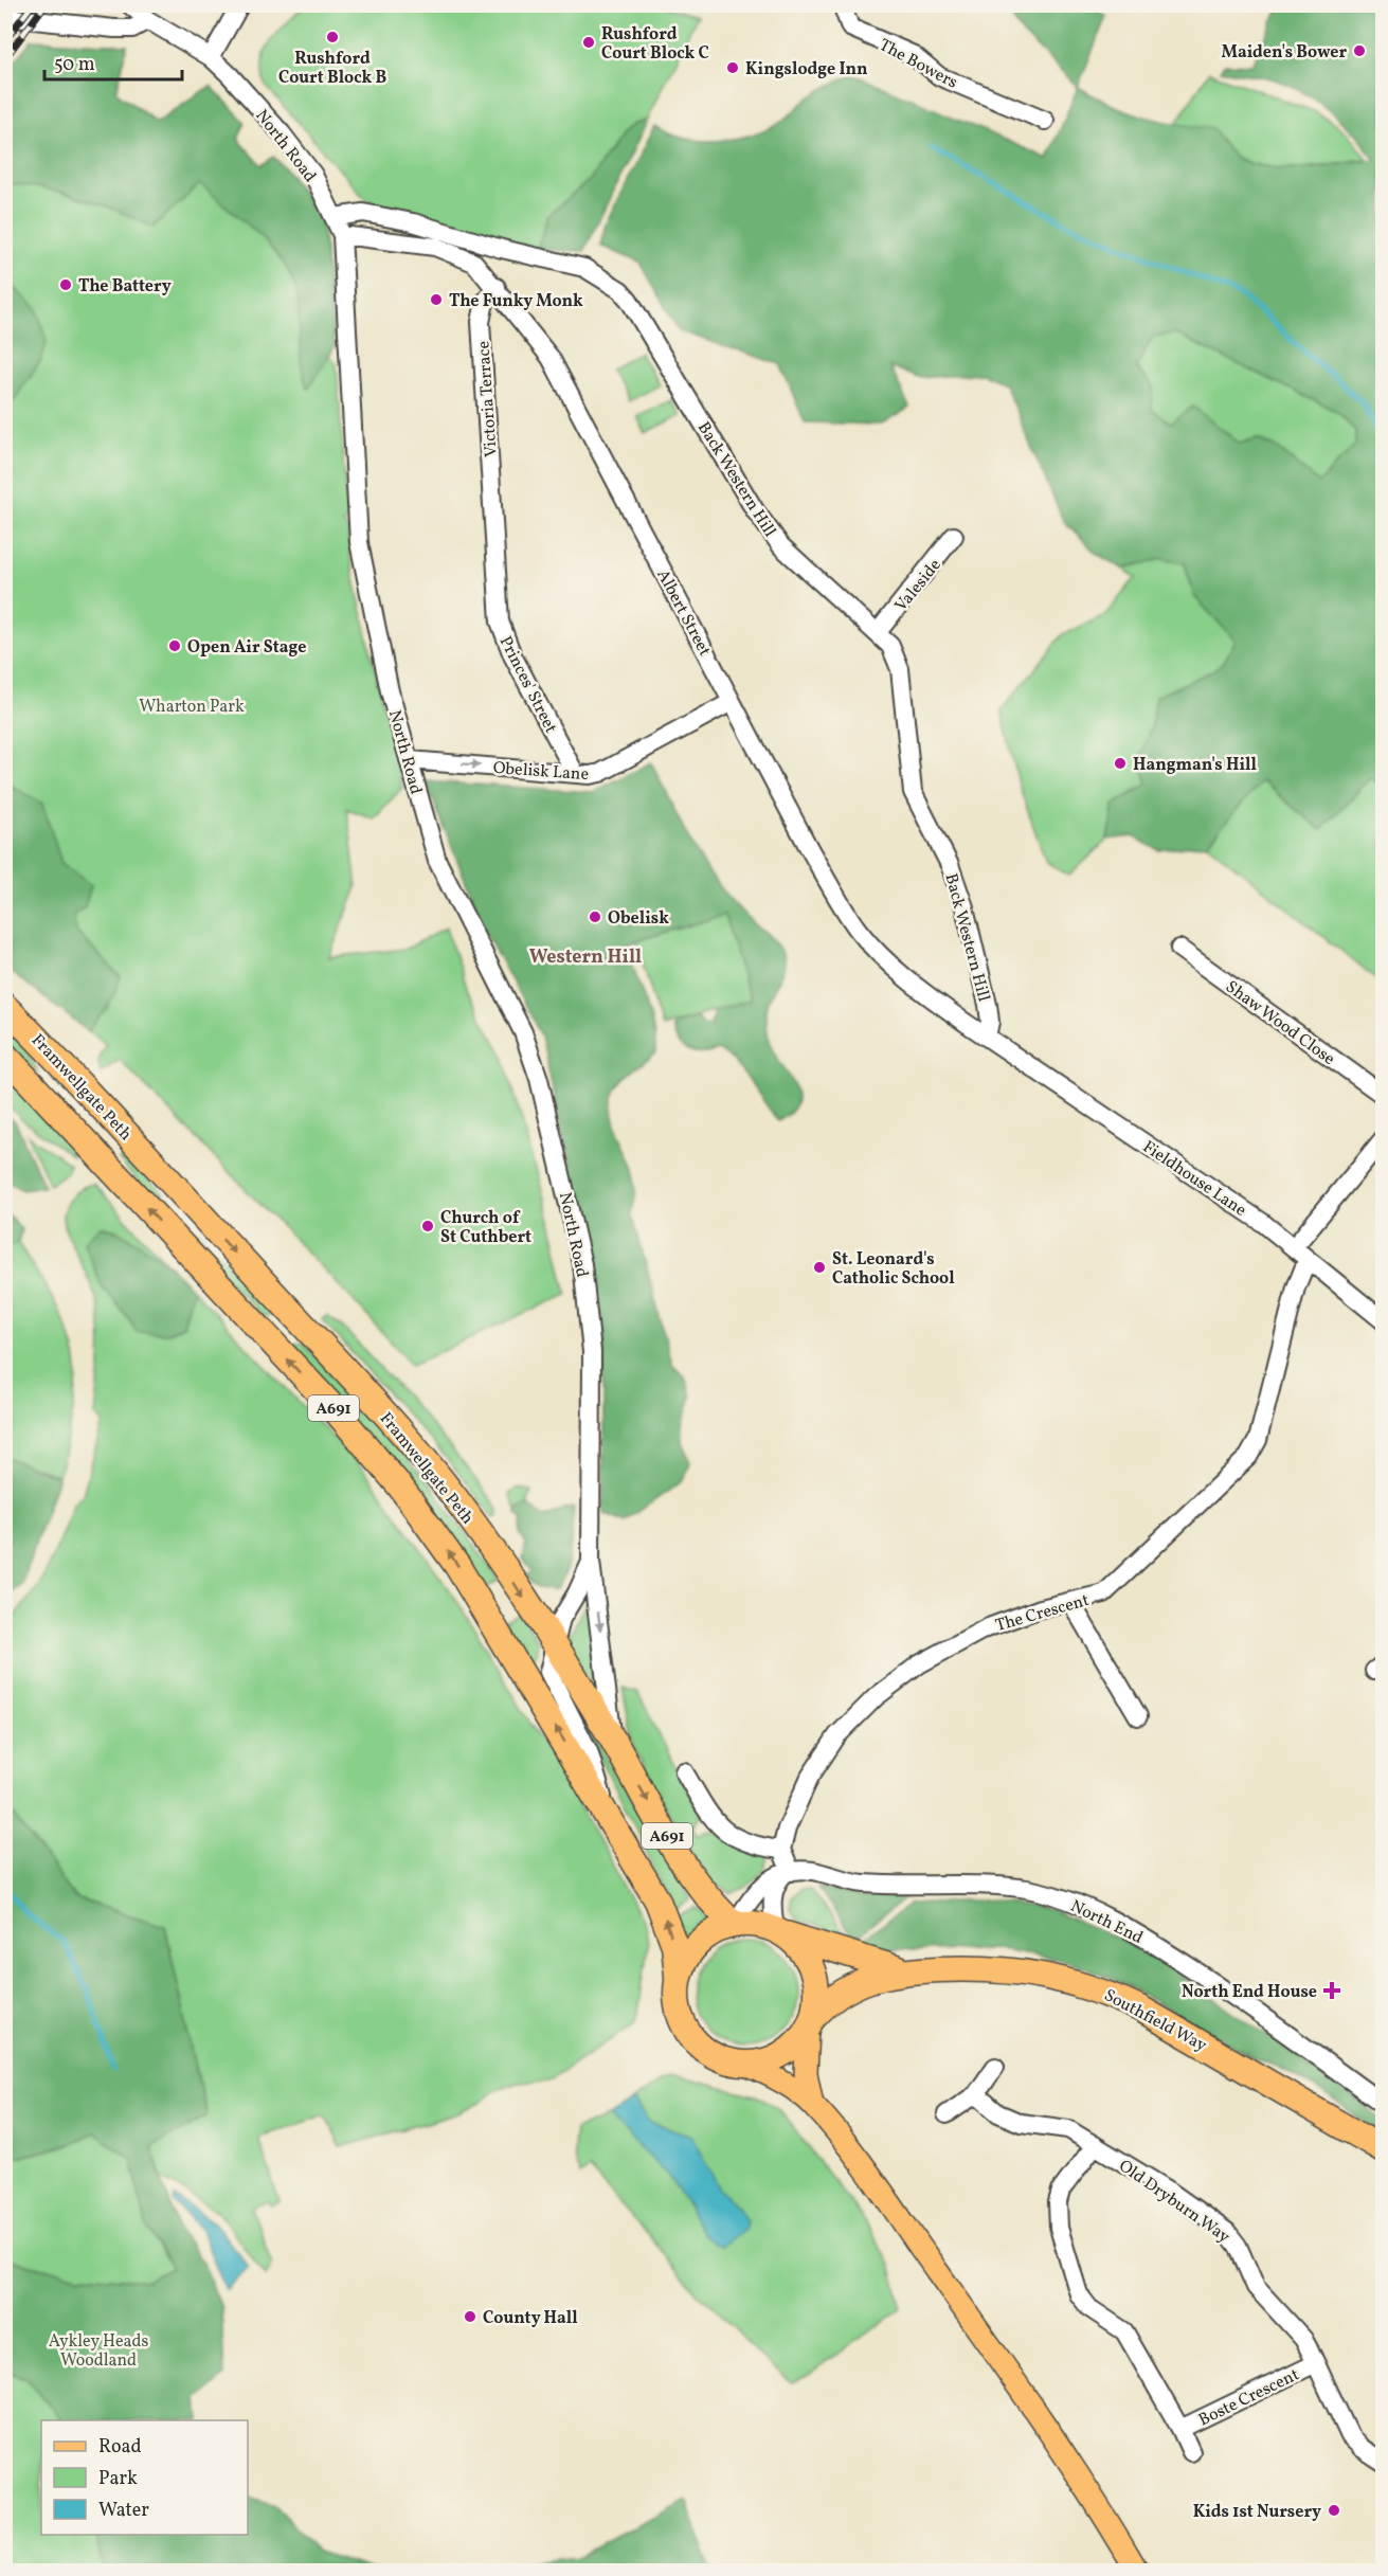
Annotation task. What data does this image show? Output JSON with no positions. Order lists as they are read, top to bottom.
{
  "streets": {
    "highway": ["Framwellgate Peth", "A691", "Southfield Way"],
    "street": [
      "The Bowers",
      "North Road",
      "Victoria Terrace",
      "Back Western Hill",
      "Valeside",
      "Albert Street",
      "Princes' Street",
      "Obelisk Lane",
      "Shaw Wood Close",
      "Fieldhouse Lane",
      "The Crescent",
      "North End",
      "Old Dryburn Way",
      "Boste Crescent"
    ]
  },
  "crossings": [
    ["North Road", "Back Western Hill"],
    ["North Road", "Albert Street"],
    ["North Road", "Obelisk Lane"],
    ["North Road", "Framwellgate Peth"],
    ["North Road", "A691"],
    ["Victoria Terrace", "Albert Street"],
    ["Victoria Terrace", "Princes' Street"],
    ["Back Western Hill", "Valeside"],
    ["Back Western Hill", "Albert Street"],
    ["Back Western Hill", "Fieldhouse Lane"],
    ["Albert Street", "Obelisk Lane"],
    ["Albert Street", "Fieldhouse Lane"],
    ["Princes' Street", "Obelisk Lane"],
    ["Framwellgate Peth", "A691"],
    ["Framwellgate Peth", "Southfield Way"],
    ["Fieldhouse Lane", "The Crescent"],
    ["A691", "Southfield Way"],
    ["Old Dryburn Way", "Boste Crescent"]
  ],
  "one_way": ["Obelisk Lane"],
  "districts": ["Western Hill"],
  "parks": ["Wharton Park", "Aykley Heads Woodland"],
  "places": {
    "other": [
      "Rushford Court Block B",
      "Rushford Court Block C",
      "Maiden's Bower",
      "Kingslodge Inn",
      "The Battery",
      "The Funky Monk",
      "Open Air Stage",
      "Hangman's Hill",
      "Obelisk",
      "Church of St Cuthbert",
      "St. Leonard's Catholic School",
      "County Hall",
      "Kids 1st Nursery"
    ],
    "health": ["North End House"]
  },
  "legend": ["Road", "Park", "Water"],
  "scale_bar": "50 m"
}
